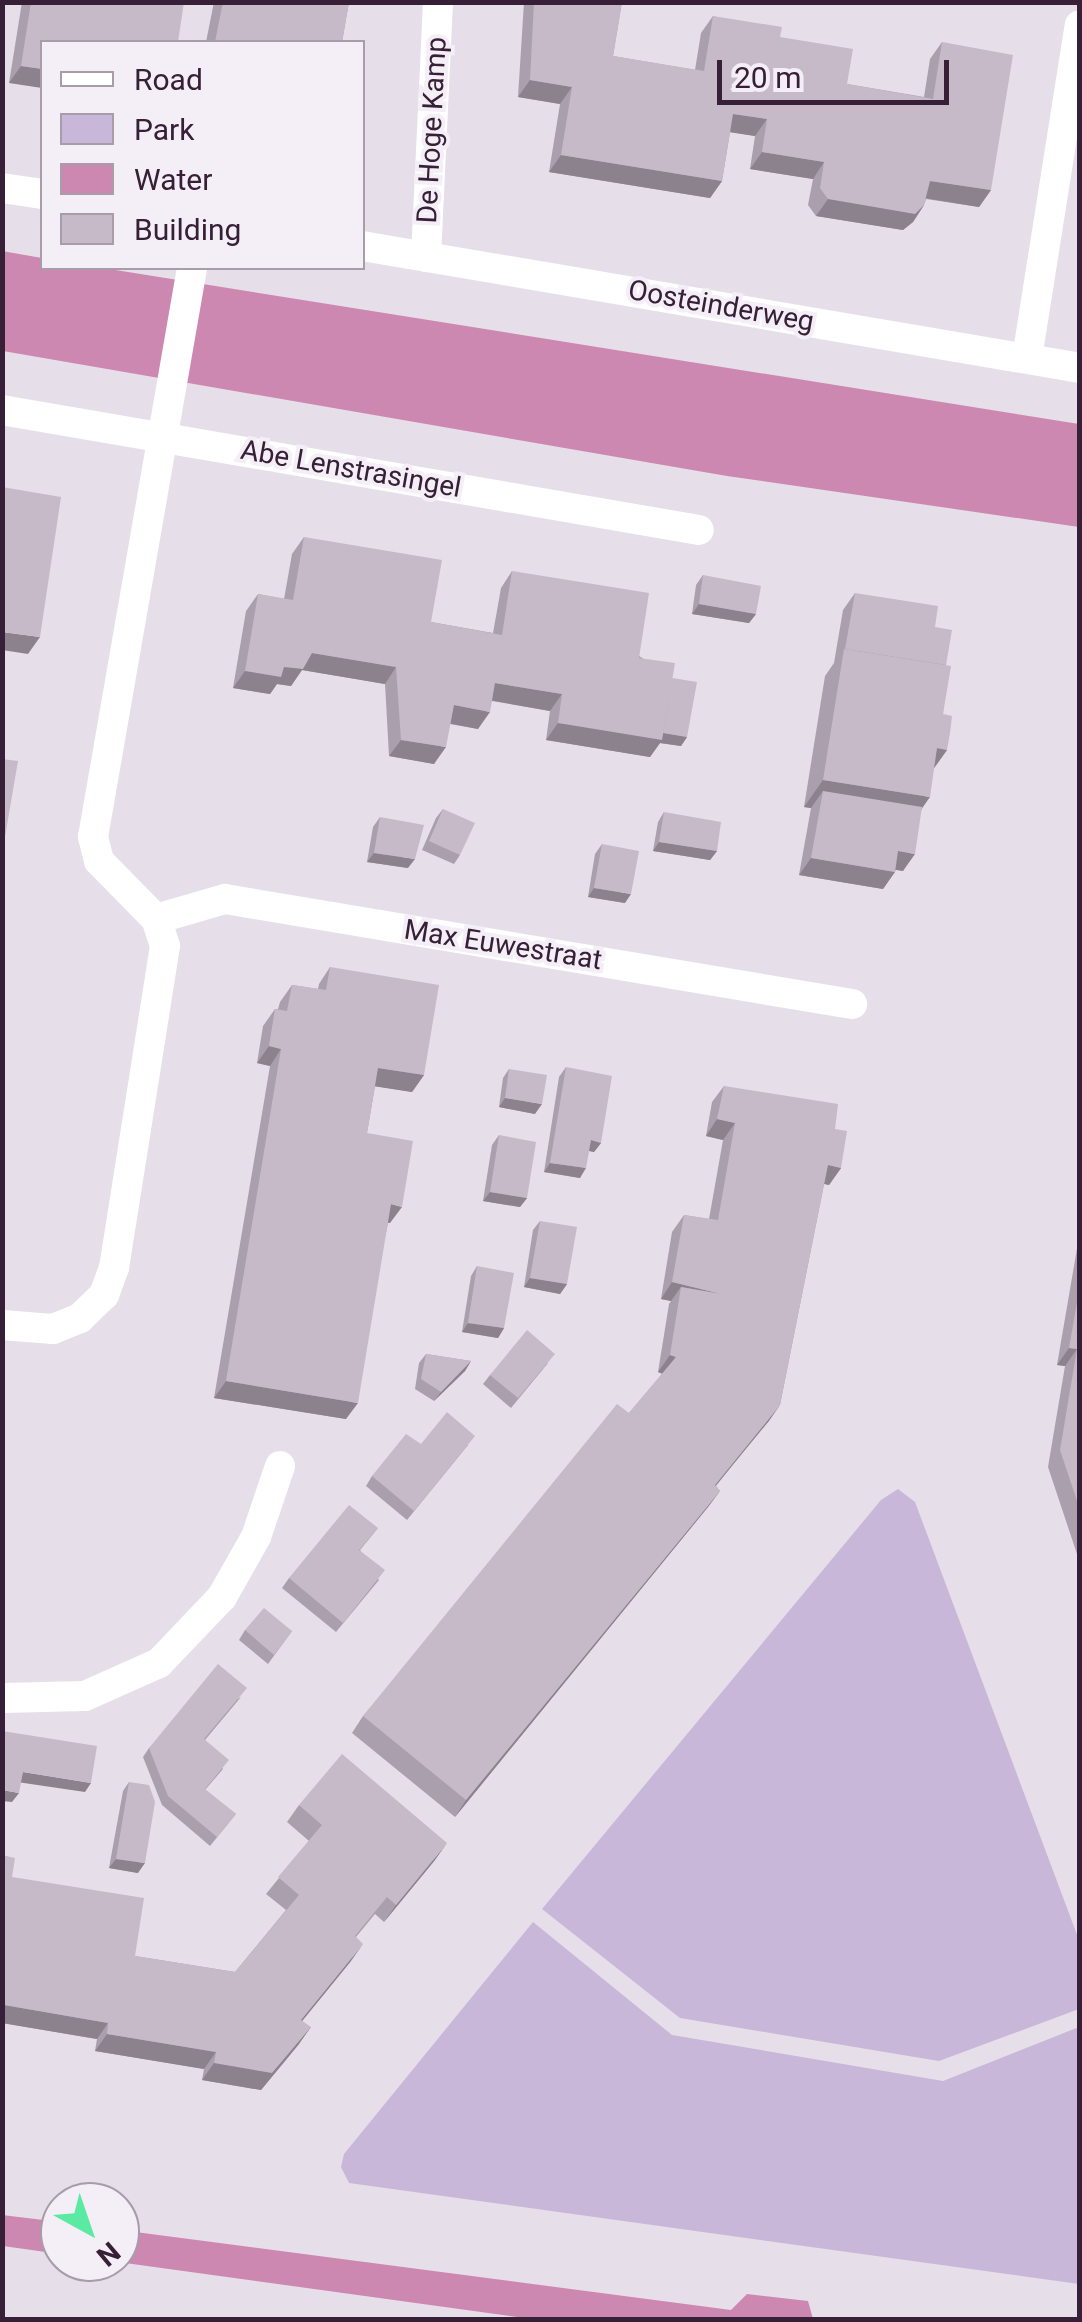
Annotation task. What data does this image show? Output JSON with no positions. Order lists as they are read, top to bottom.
{
  "streets": {
    "street": [
      "De Hoge Kamp",
      "Oosteinderweg",
      "Abe Lenstrasingel",
      "Max Euwestraat"
    ]
  },
  "crossings": [
    ["De Hoge Kamp", "Oosteinderweg"]
  ],
  "legend": [
    "Road",
    "Park",
    "Water",
    "Building"
  ],
  "scale_bar": "20 m",
  "north": "bottom right"
}
